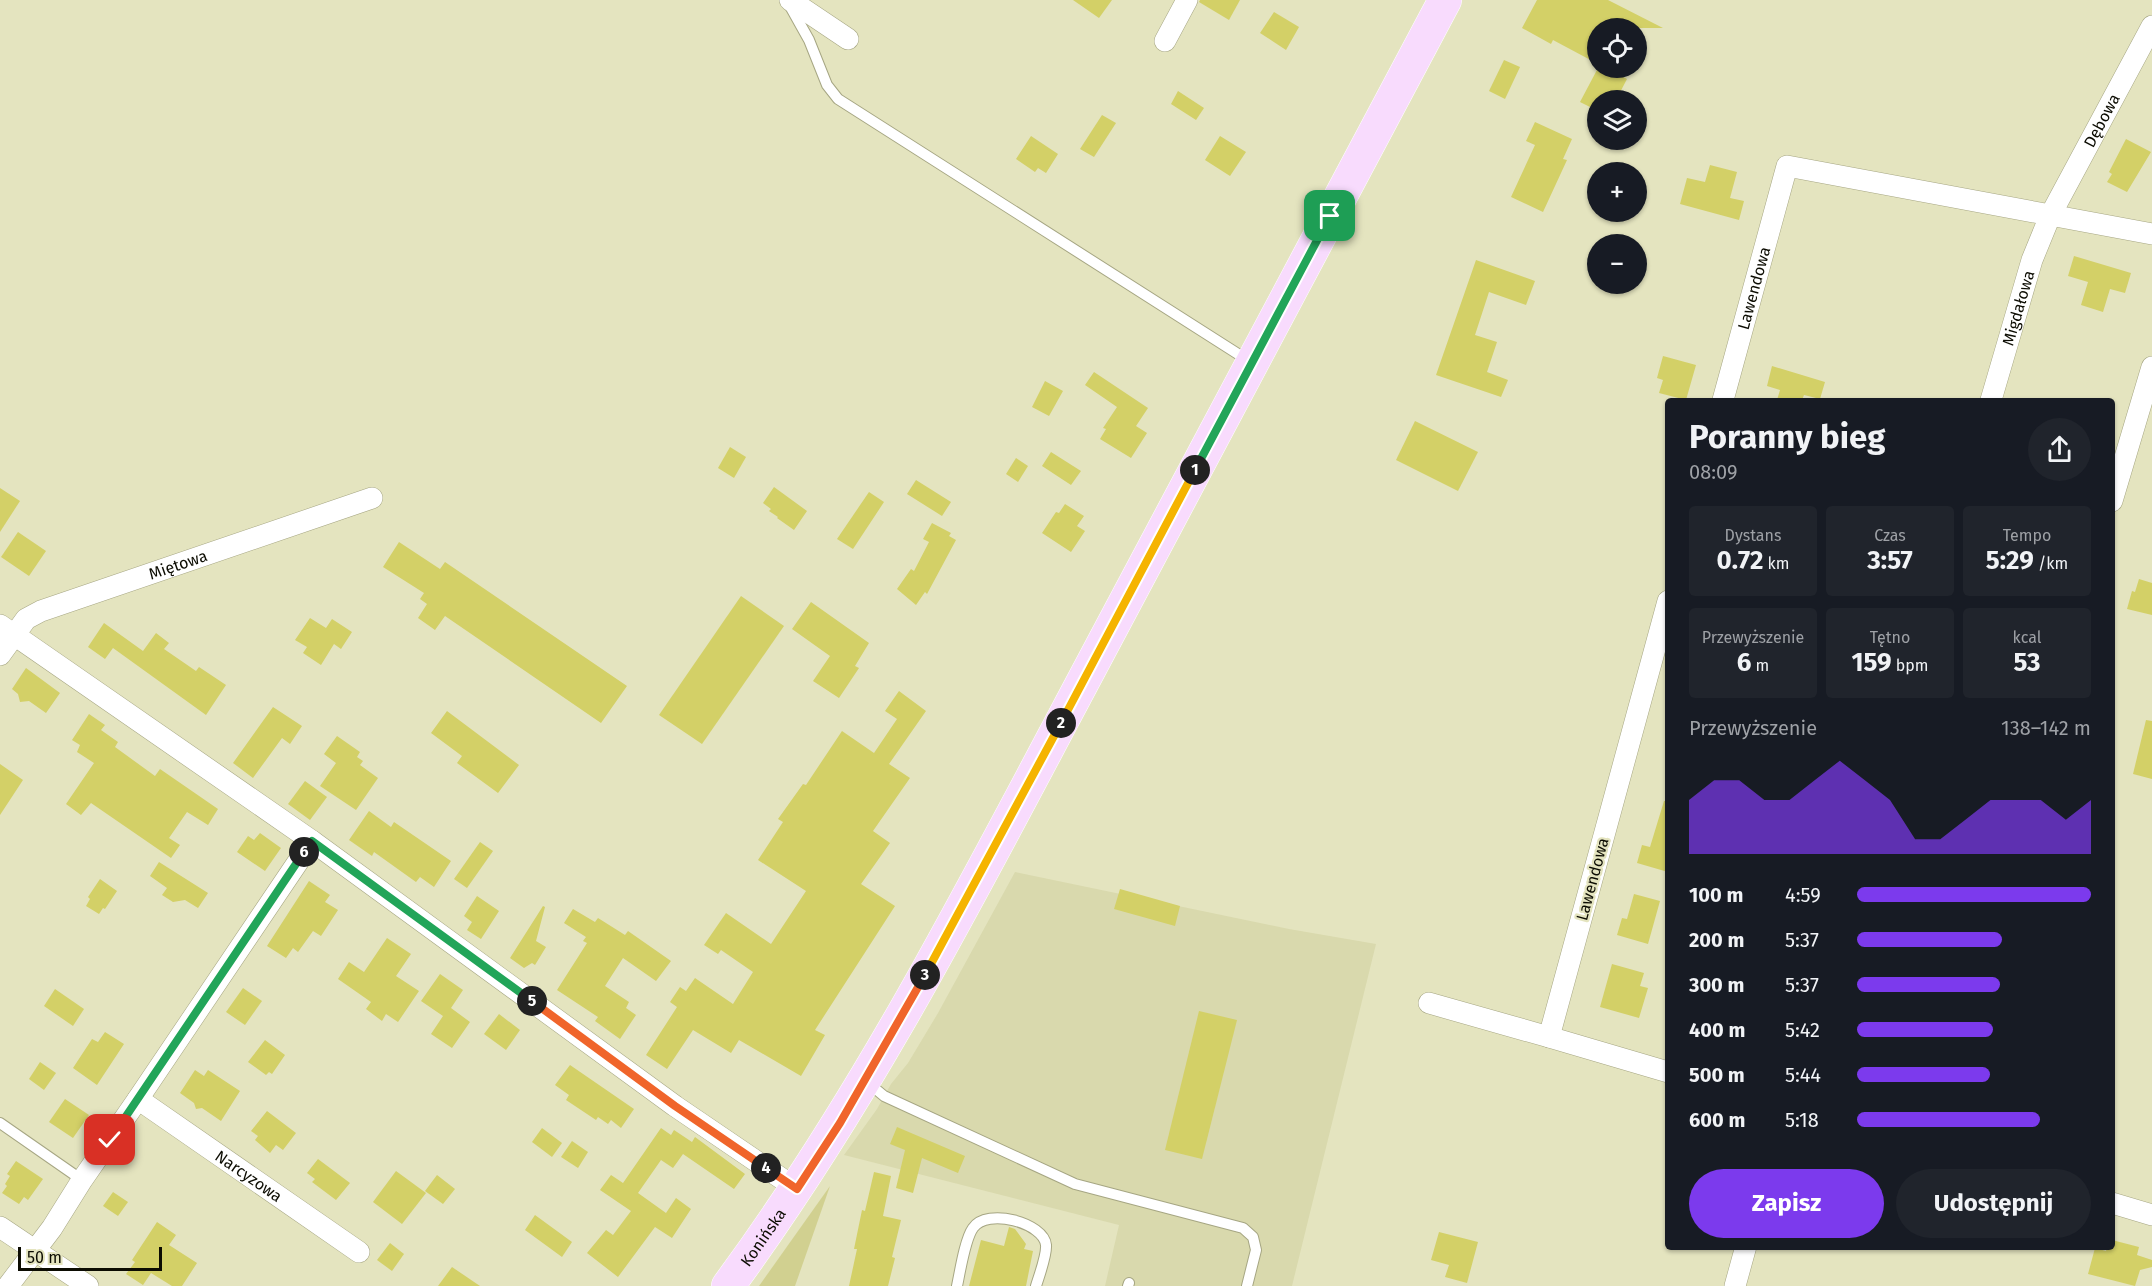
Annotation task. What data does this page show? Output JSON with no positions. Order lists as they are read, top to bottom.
{
  "streets": {
    "main road": ["Konińska"],
    "street": [
      "Dębowa",
      "Lawendowa",
      "Migdałowa",
      "Miętowa",
      "Narcyzowa"
    ]
  },
  "crossings": [
    ["Dębowa", "Lawendowa"],
    ["Dębowa", "Migdałowa"],
    ["Lawendowa", "Migdałowa"]
  ],
  "scale_bar": "50 m",
  "page": {
    "map_buttons": ["+", "−"],
    "heading": ["Poranny bieg", "08:09"],
    "pins": [
      "1",
      "2",
      "6",
      "3",
      "5",
      "4"
    ],
    "stats": [
      ["Dystans", "0.72 km"],
      ["Czas", "3:57"],
      ["Tempo", "5:29 /km"],
      ["Przewyższenie", "6 m"],
      ["Tętno", "159 bpm"],
      ["kcal", "53"]
    ],
    "chart": ["Przewyższenie", "138–142 m"],
    "list": [
      {
        "name": "100 m",
        "note": "4:59"
      },
      {
        "name": "200 m",
        "note": "5:37"
      },
      {
        "name": "300 m",
        "note": "5:37"
      },
      {
        "name": "400 m",
        "note": "5:42"
      },
      {
        "name": "500 m",
        "note": "5:44"
      },
      {
        "name": "600 m",
        "note": "5:18"
      }
    ],
    "buttons": ["Zapisz", "Udostępnij"],
    "scale": "50 m"
  }
}
